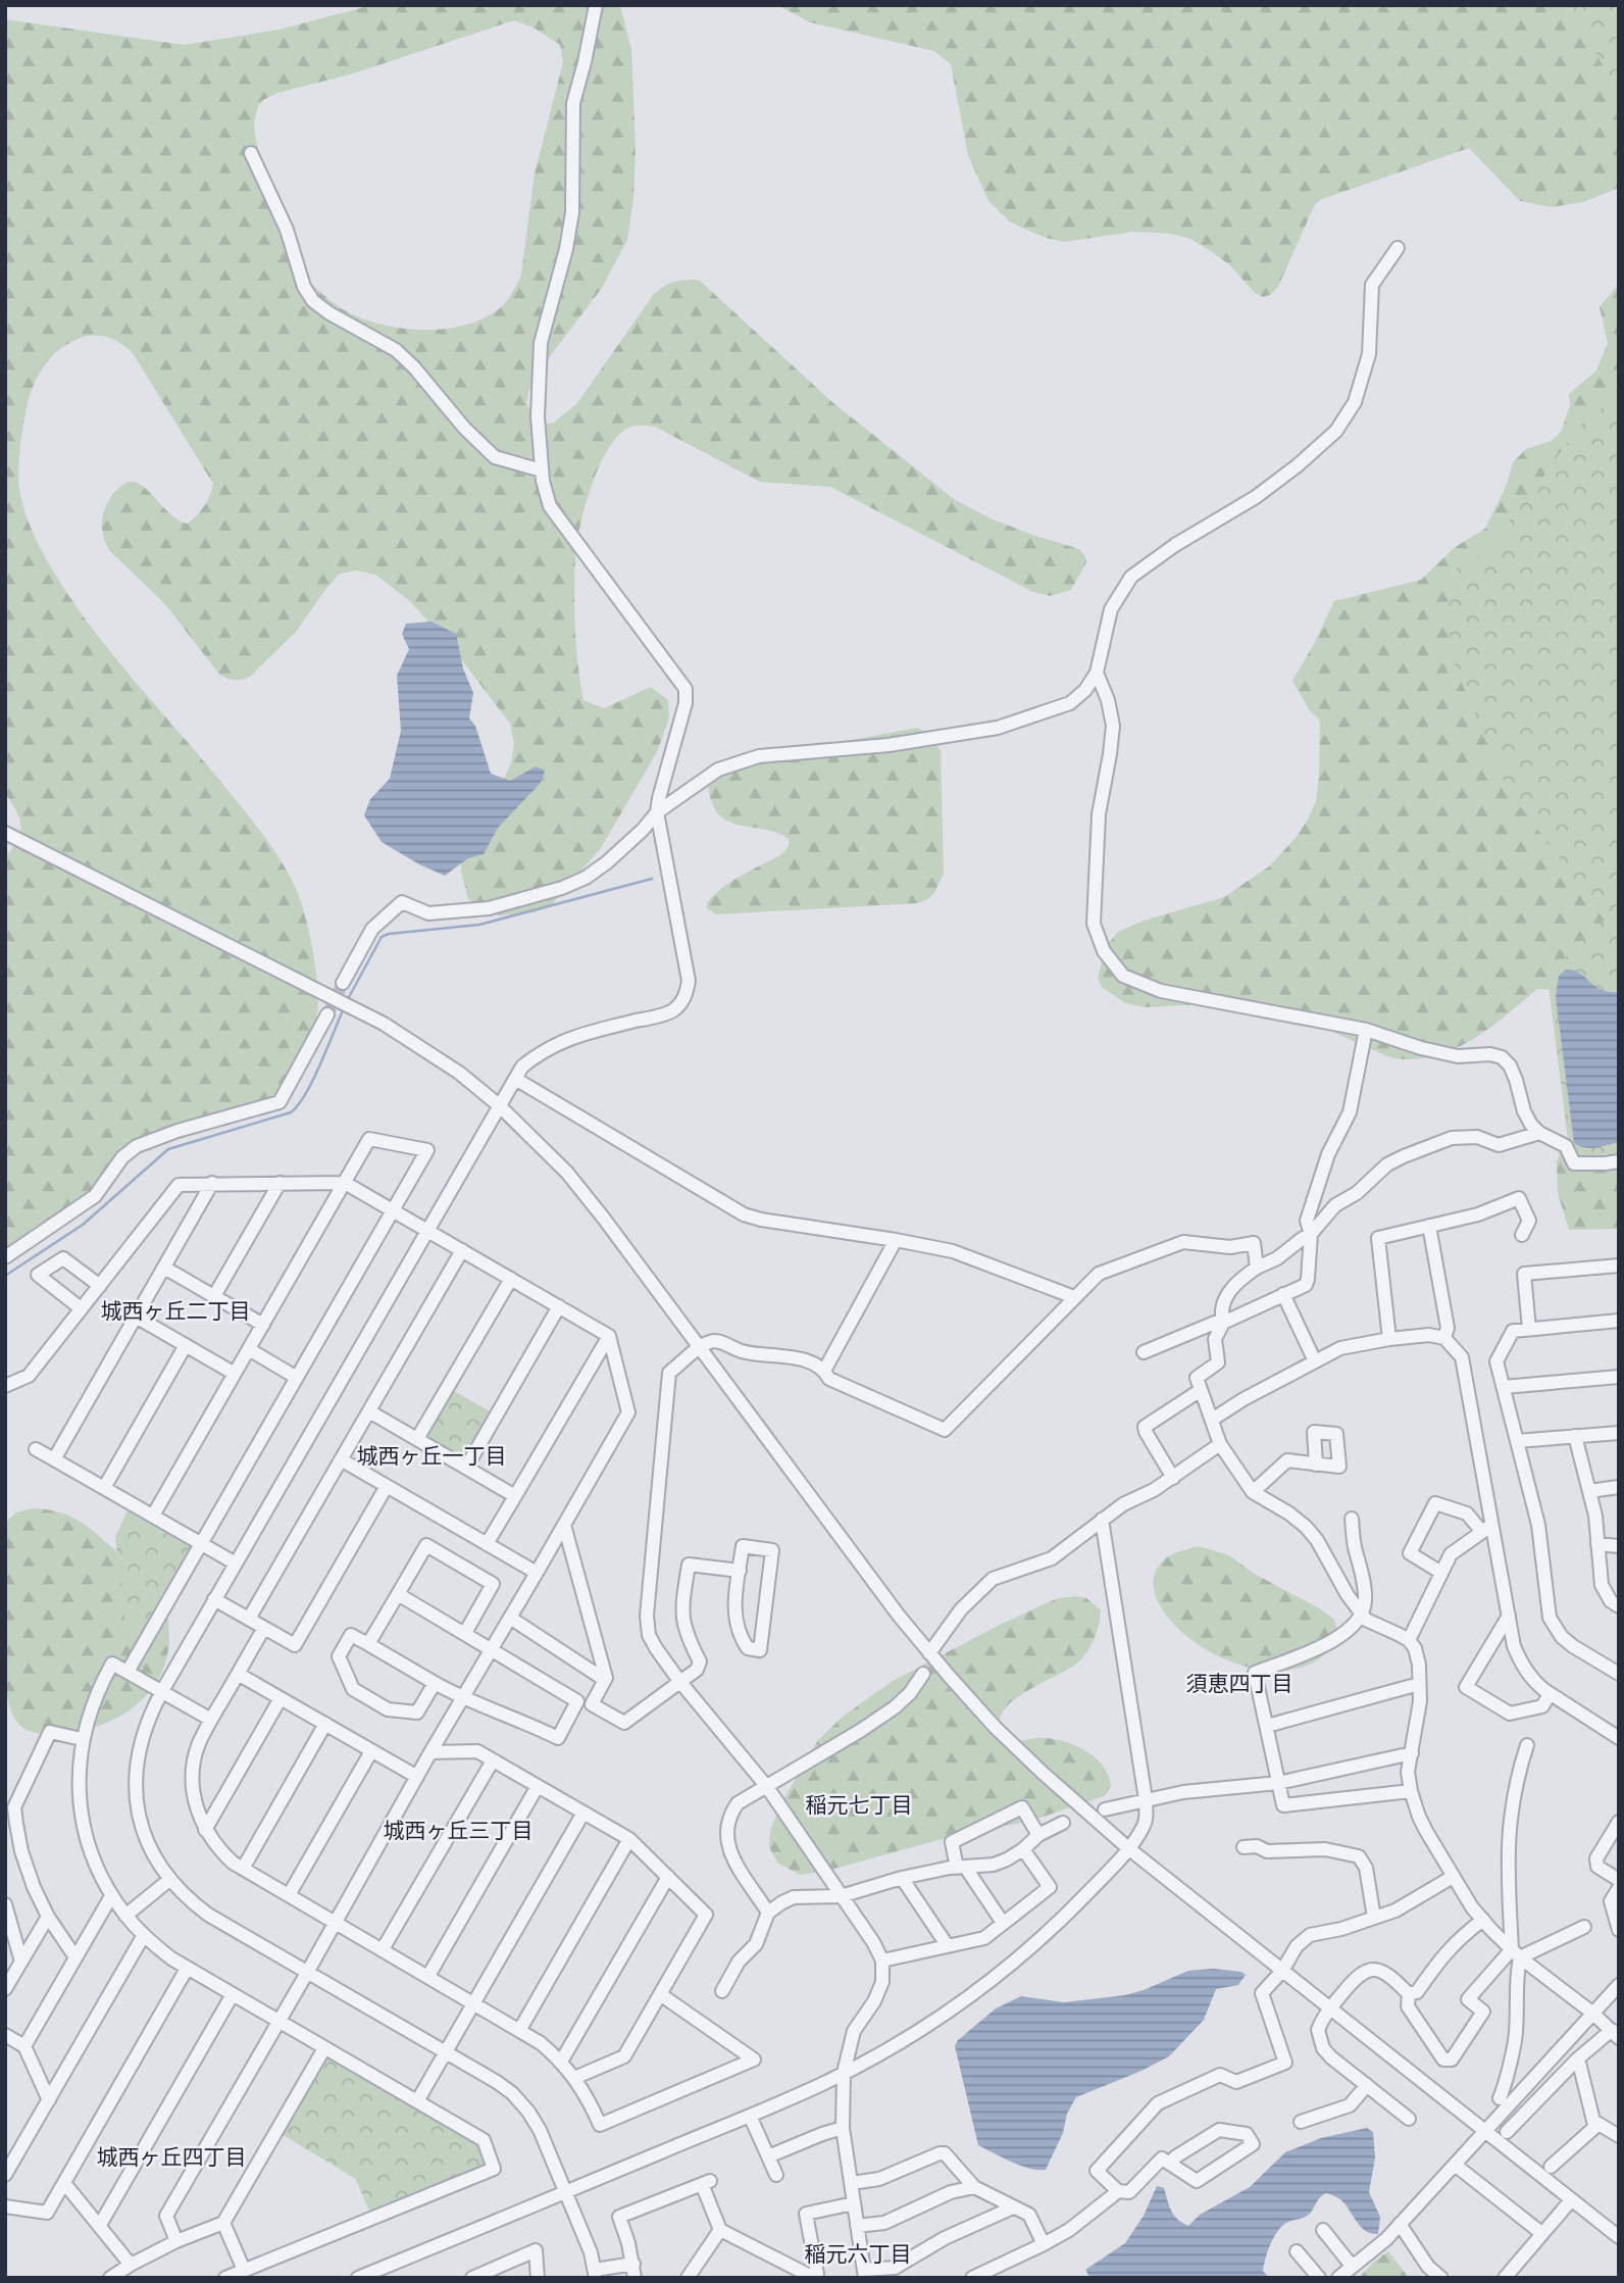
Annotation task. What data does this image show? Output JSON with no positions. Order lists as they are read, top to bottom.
{
  "districts": [
    "城西ヶ丘二丁目",
    "城西ヶ丘一丁目",
    "須恵四丁目",
    "稲元七丁目",
    "城西ヶ丘三丁目",
    "城西ヶ丘四丁目",
    "稲元六丁目"
  ]
}
